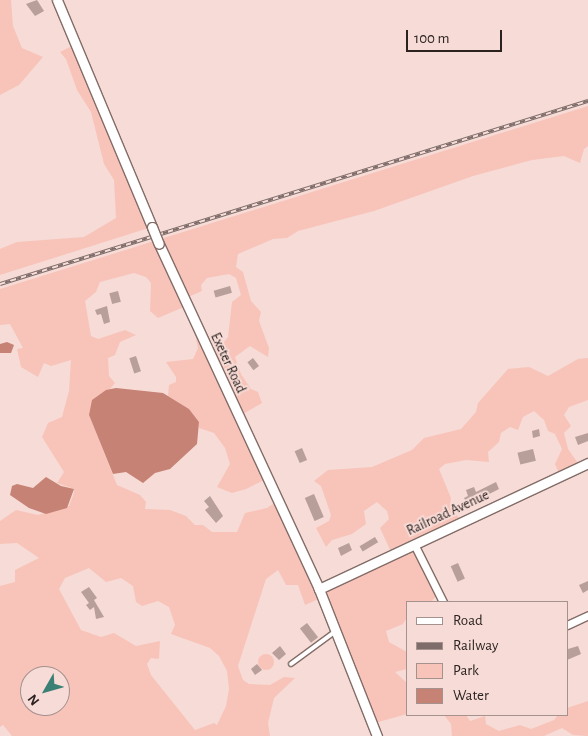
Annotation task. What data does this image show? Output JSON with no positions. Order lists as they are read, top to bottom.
{
  "streets": {
    "street": ["Exeter Road", "Railroad Avenue"]
  },
  "crossings": [
    ["Exeter Road", "Railroad Avenue"]
  ],
  "legend": [
    "Road",
    "Railway",
    "Park",
    "Water"
  ],
  "scale_bar": "100 m",
  "north": "bottom left"
}
